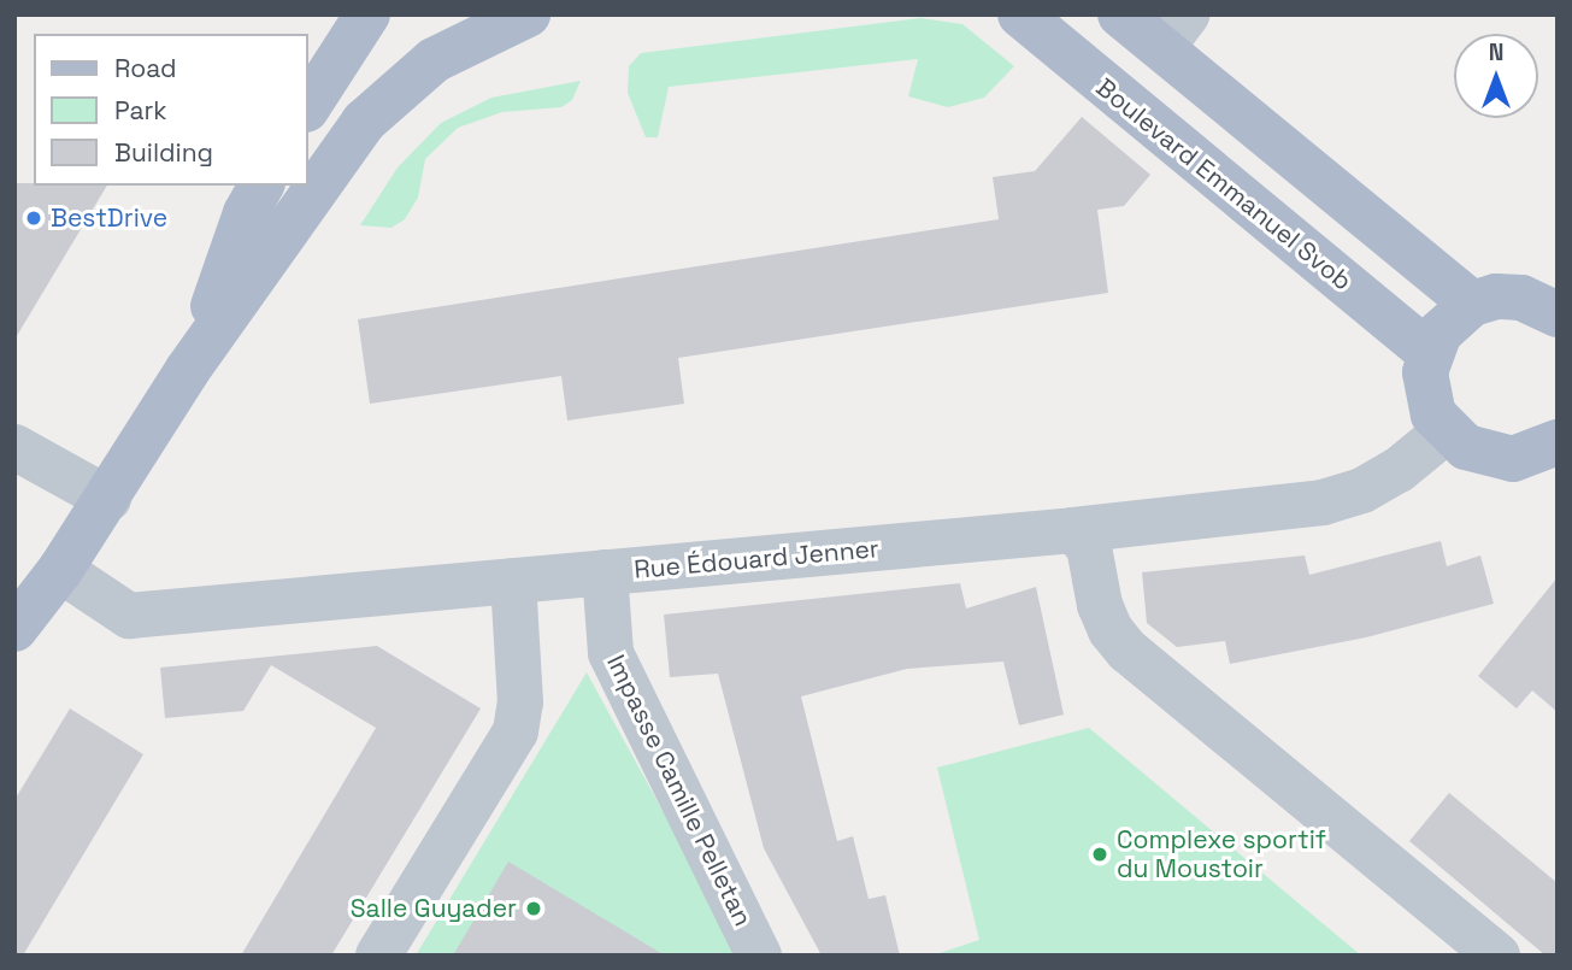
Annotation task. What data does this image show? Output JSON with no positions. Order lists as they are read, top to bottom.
{
  "streets": {
    "main road": ["Boulevard Emmanuel Svob"],
    "street": ["Rue Édouard Jenner", "Impasse Camille Pelletan"]
  },
  "crossings": [
    ["Rue Édouard Jenner", "Impasse Camille Pelletan"]
  ],
  "places": ["BestDrive", "Complexe sportif du Moustoir", "Salle Guyader"],
  "legend": ["Road", "Park", "Building"],
  "north": "top"
}
